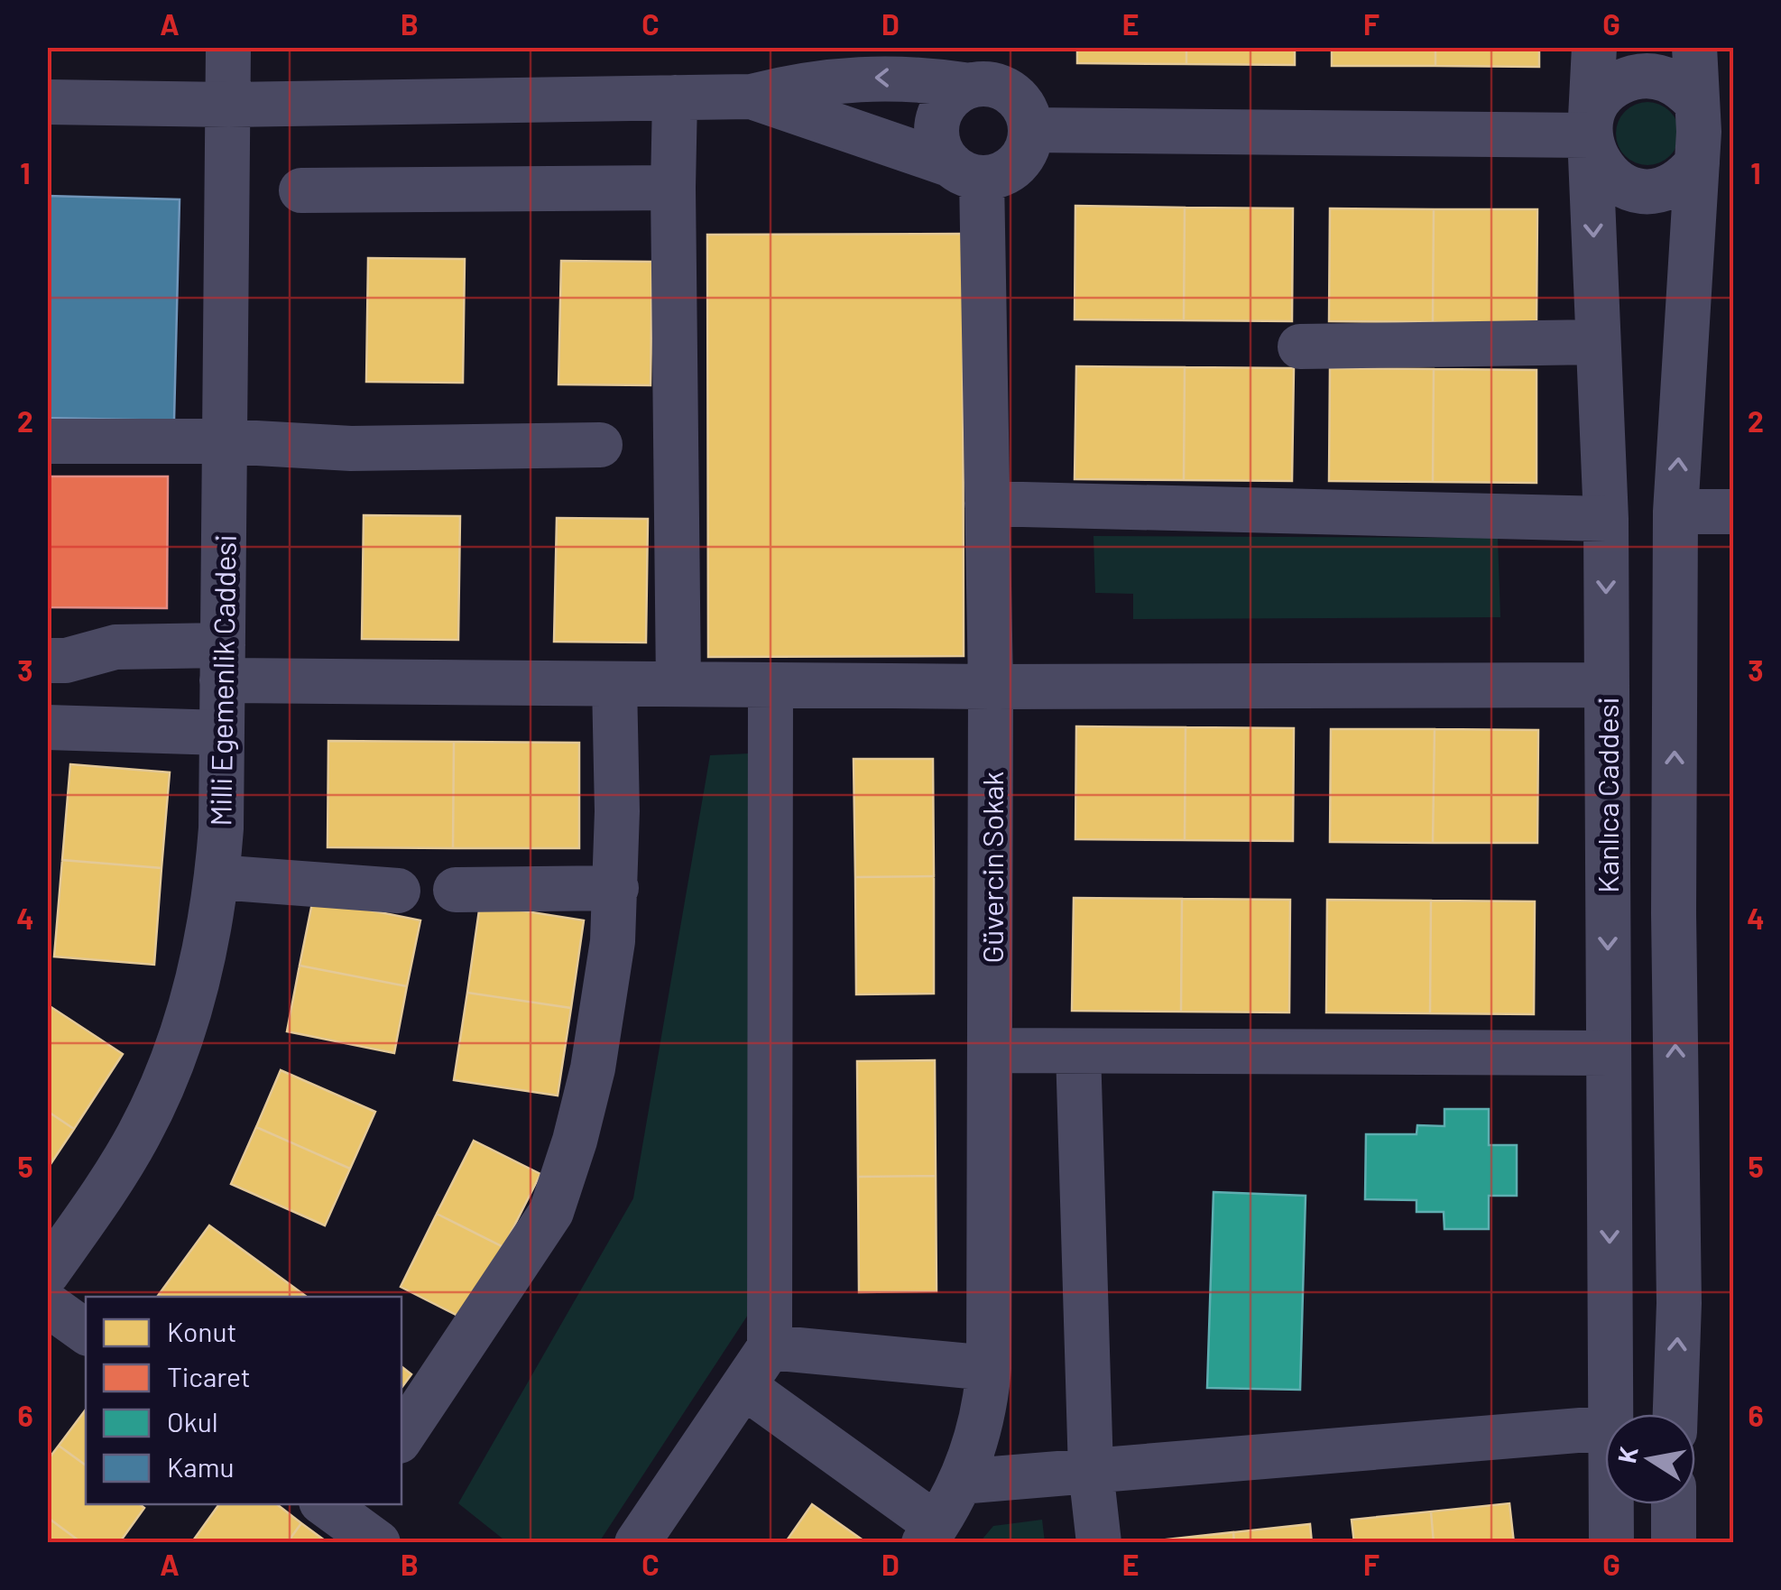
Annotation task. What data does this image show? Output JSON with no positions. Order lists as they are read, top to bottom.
{
  "streets": {
    "street": ["Milli Egemenlik Caddesi", "Kanlıca Caddesi", "Güvercin Sokak"]
  },
  "legend": [
    "Konut",
    "Ticaret",
    "Okul",
    "Kamu"
  ],
  "north": "left",
  "grid": {
    "columns": [
      "A",
      "B",
      "C",
      "D",
      "E",
      "F",
      "G"
    ],
    "rows": [
      "1",
      "2",
      "3",
      "4",
      "5",
      "6"
    ]
  }
}
